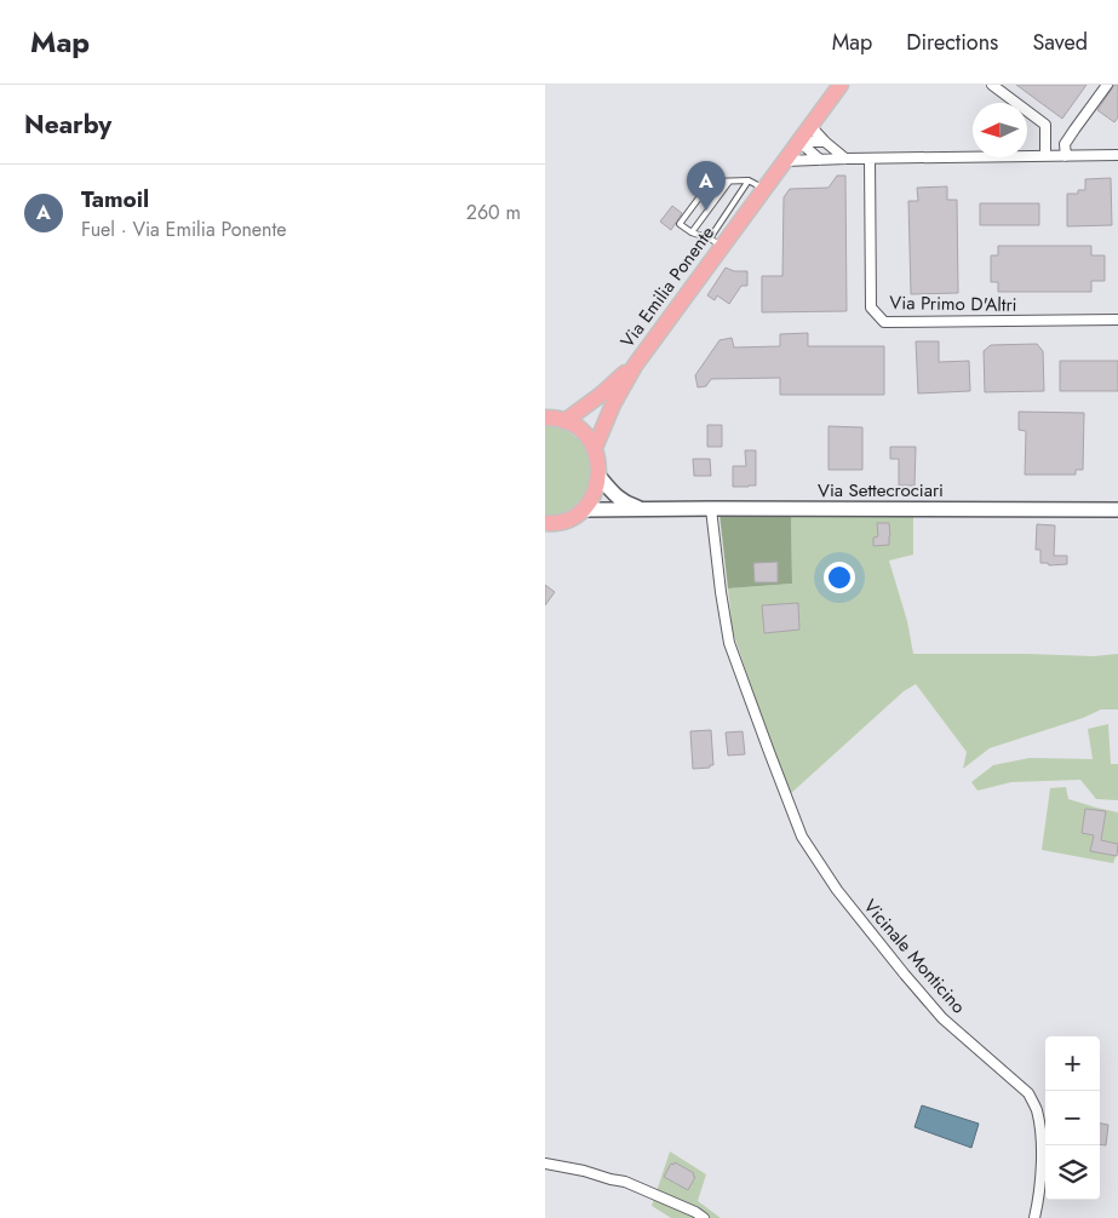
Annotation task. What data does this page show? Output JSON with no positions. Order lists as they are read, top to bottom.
{
  "streets": {
    "main road": ["Via Emilia Ponente", "Via Settecrociari"],
    "street": ["Via Primo D'Altri", "Vicinale Monticino"]
  },
  "crossings": [
    ["Via Settecrociari", "Vicinale Monticino"]
  ],
  "north": "left",
  "page": {
    "header": "Map",
    "nav": ["Map", "Directions", "Saved"],
    "heading": "Nearby",
    "pins": "A",
    "list": [
      {
        "mark": "A",
        "name": "Tamoil",
        "note": "Fuel · Via Emilia Ponente",
        "value": "260 m"
      }
    ],
    "map_buttons": ["+", "−"]
  }
}
